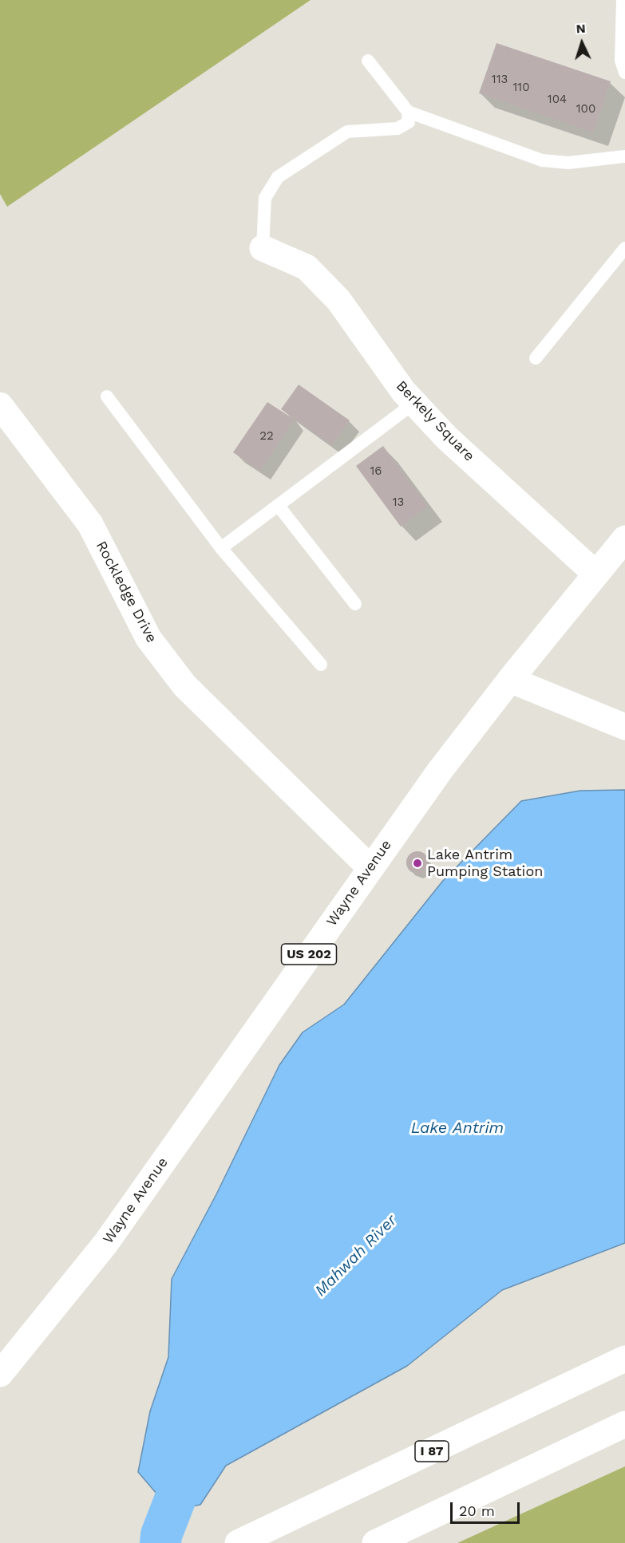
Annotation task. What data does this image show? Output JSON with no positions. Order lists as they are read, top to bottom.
{
  "streets": {
    "main road": [
      "Berkely Square",
      "Rockledge Drive",
      "Wayne Avenue",
      "US 202",
      "I 87"
    ]
  },
  "crossings": [
    ["Berkely Square", "Wayne Avenue"],
    ["Rockledge Drive", "Wayne Avenue"]
  ],
  "water": ["Lake Antrim", "Mahwah River"],
  "places": ["Lake Antrim Pumping Station"],
  "house_numbers": [
    "113",
    "110",
    "104",
    "100",
    "22",
    "16",
    "13"
  ],
  "scale_bar": "20 m",
  "north": "top"
}
